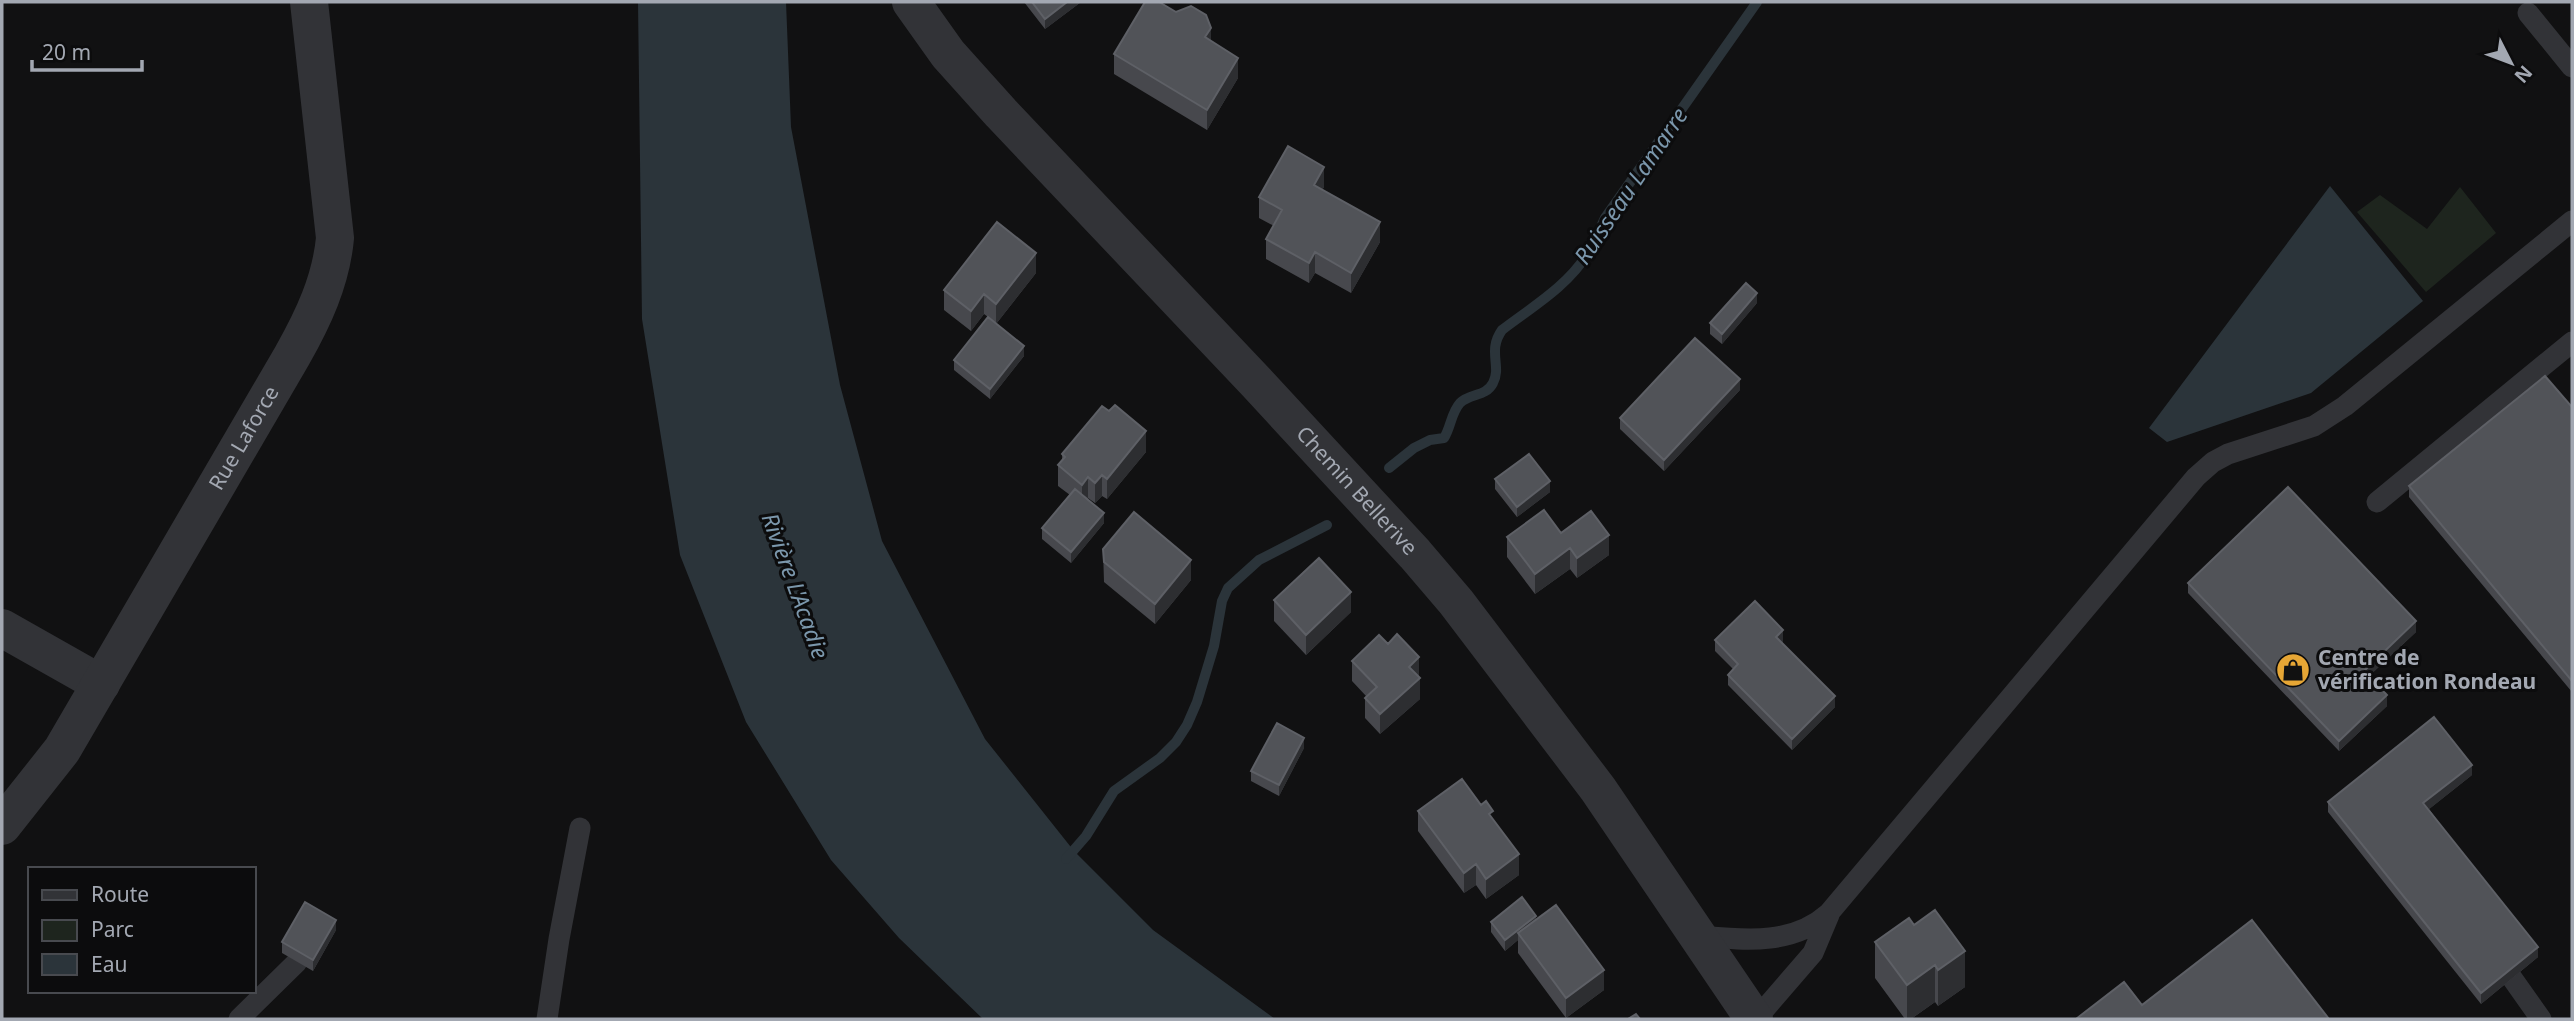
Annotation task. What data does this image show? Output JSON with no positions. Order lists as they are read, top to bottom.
{
  "streets": {
    "street": ["Rue Laforce", "Chemin Bellerive"]
  },
  "water": ["Ruisseau Lamarre", "Rivière L'Acadie"],
  "places": {
    "shop": ["Centre de vérification Rondeau"]
  },
  "legend": ["Route", "Parc", "Eau"],
  "scale_bar": "20 m",
  "north": "bottom right"
}
